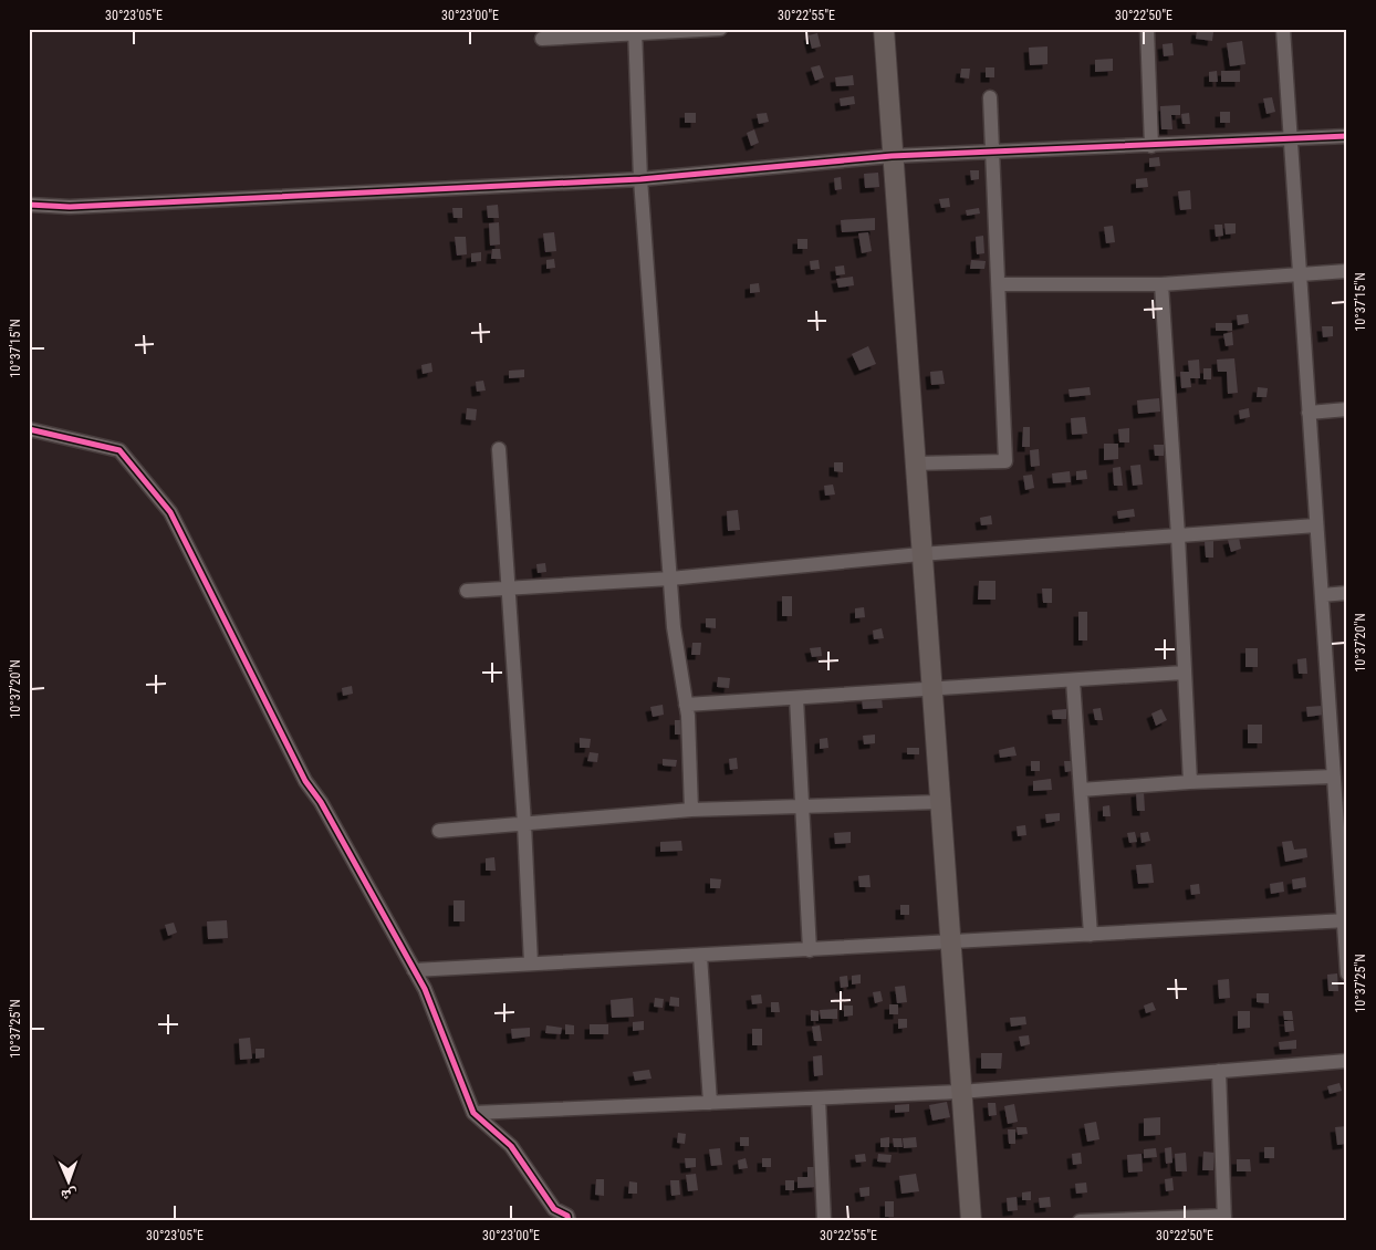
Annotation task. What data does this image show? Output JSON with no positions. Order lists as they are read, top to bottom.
{
  "north": "bottom",
  "coordinates": [
    "30°23'05\"E",
    "30°23'00\"E",
    "30°22'55\"E",
    "30°22'50\"E",
    "10°37'15\"N",
    "10°37'20\"N",
    "10°37'25\"N"
  ]
}
